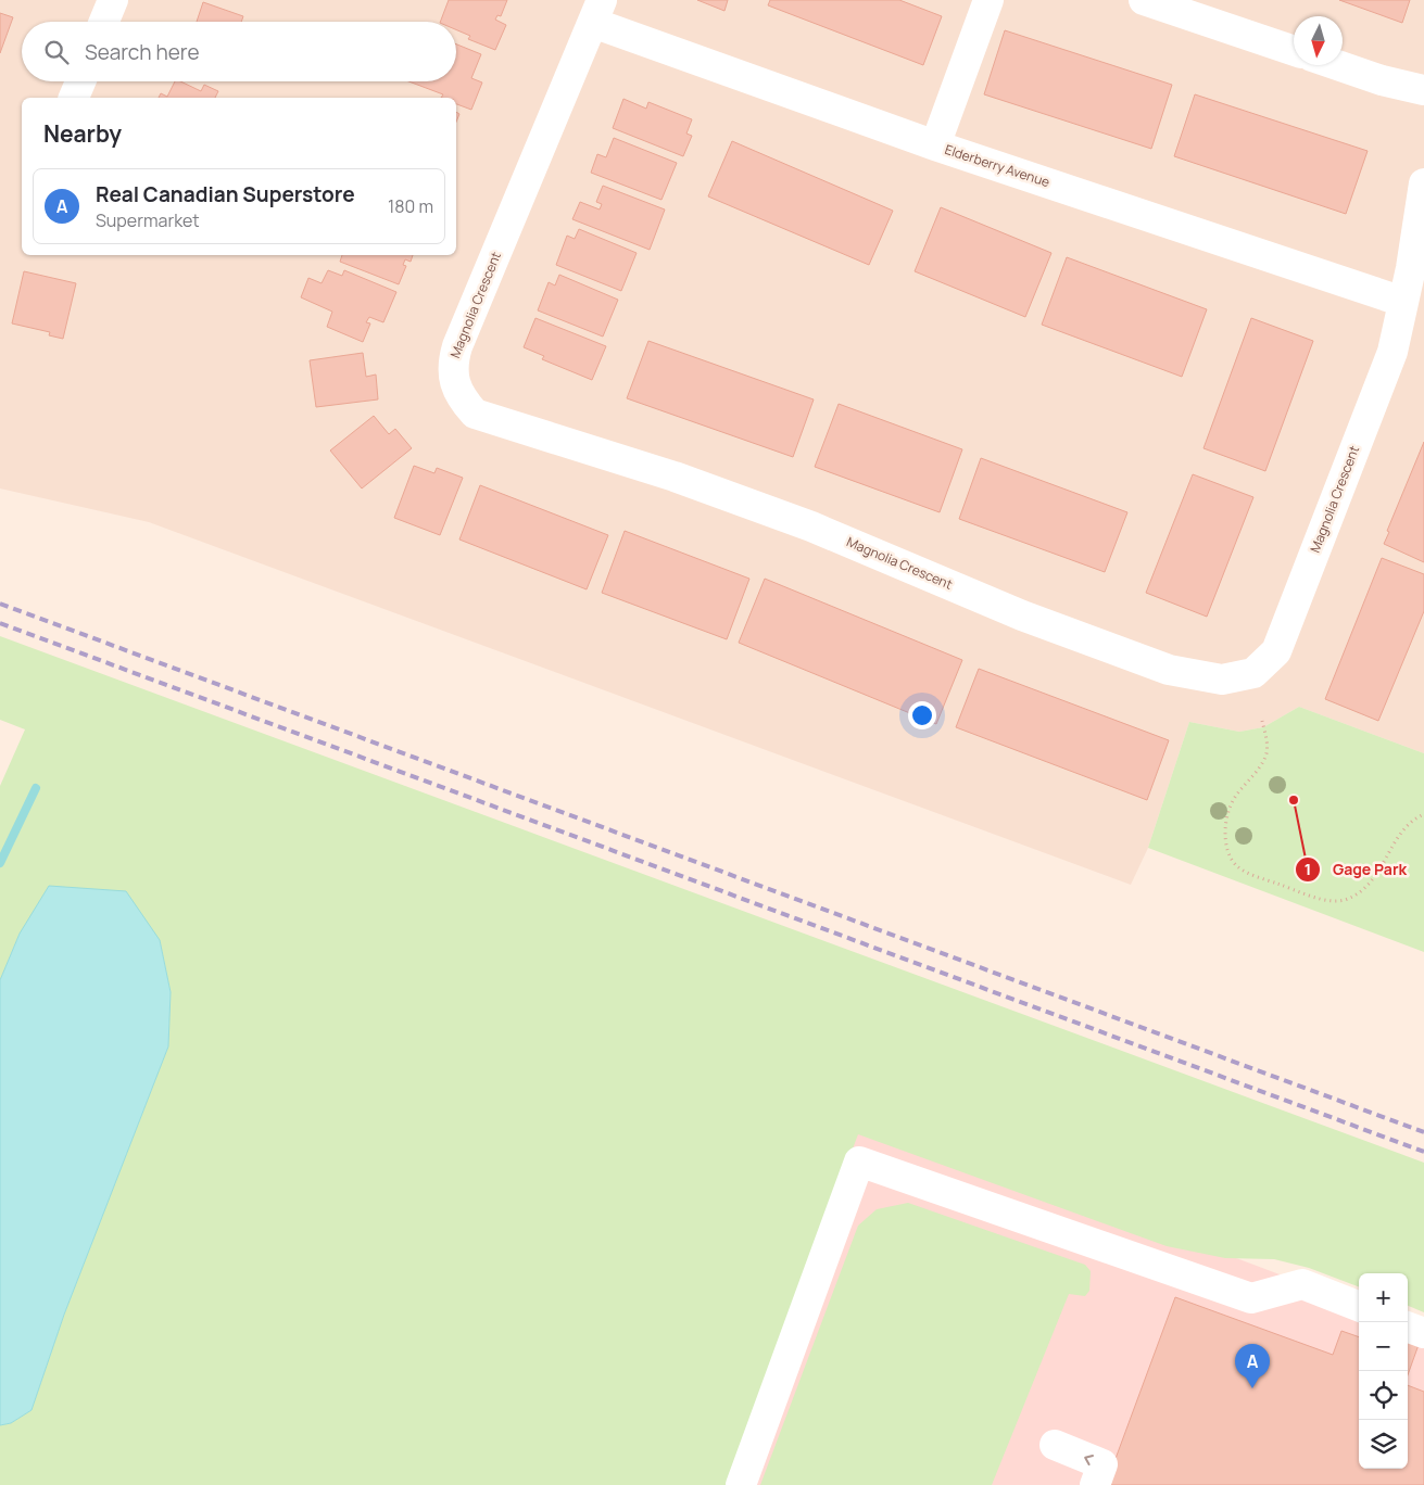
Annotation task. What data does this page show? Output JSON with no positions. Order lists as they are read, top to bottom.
{
  "streets": {
    "street": ["Elderberry Avenue", "Magnolia Crescent"]
  },
  "crossings": [
    ["Elderberry Avenue", "Magnolia Crescent"]
  ],
  "places": ["Gage Park"],
  "north": "bottom",
  "page": {
    "search": "Search here",
    "heading": "Nearby",
    "list": [
      {
        "mark": "A",
        "name": "Real Canadian Superstore",
        "note": "Supermarket",
        "value": "180 m"
      }
    ],
    "map_buttons": ["+", "−"],
    "pins": "A"
  }
}
